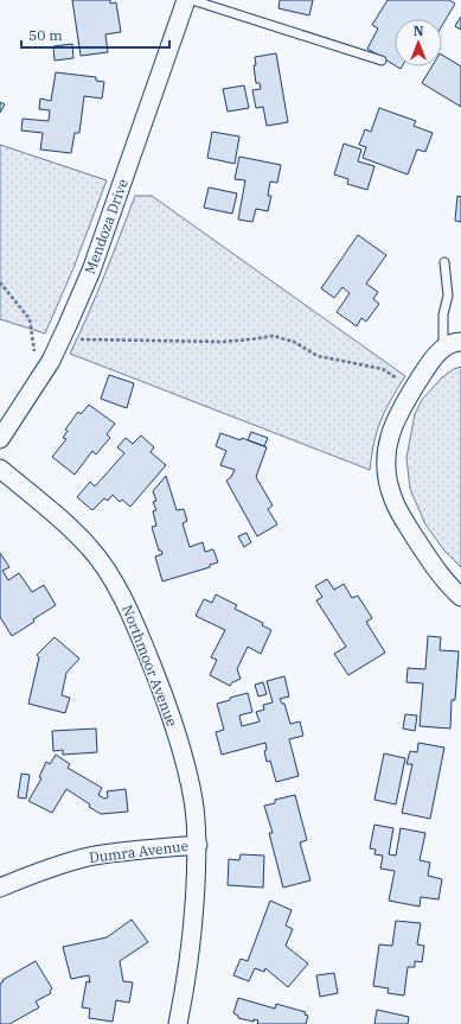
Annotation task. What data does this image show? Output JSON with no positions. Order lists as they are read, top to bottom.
{
  "streets": {
    "street": ["Mendoza Drive", "Northmoor Avenue", "Dumra Avenue"]
  },
  "crossings": [
    ["Northmoor Avenue", "Dumra Avenue"]
  ],
  "scale_bar": "50 m",
  "north": "top"
}
